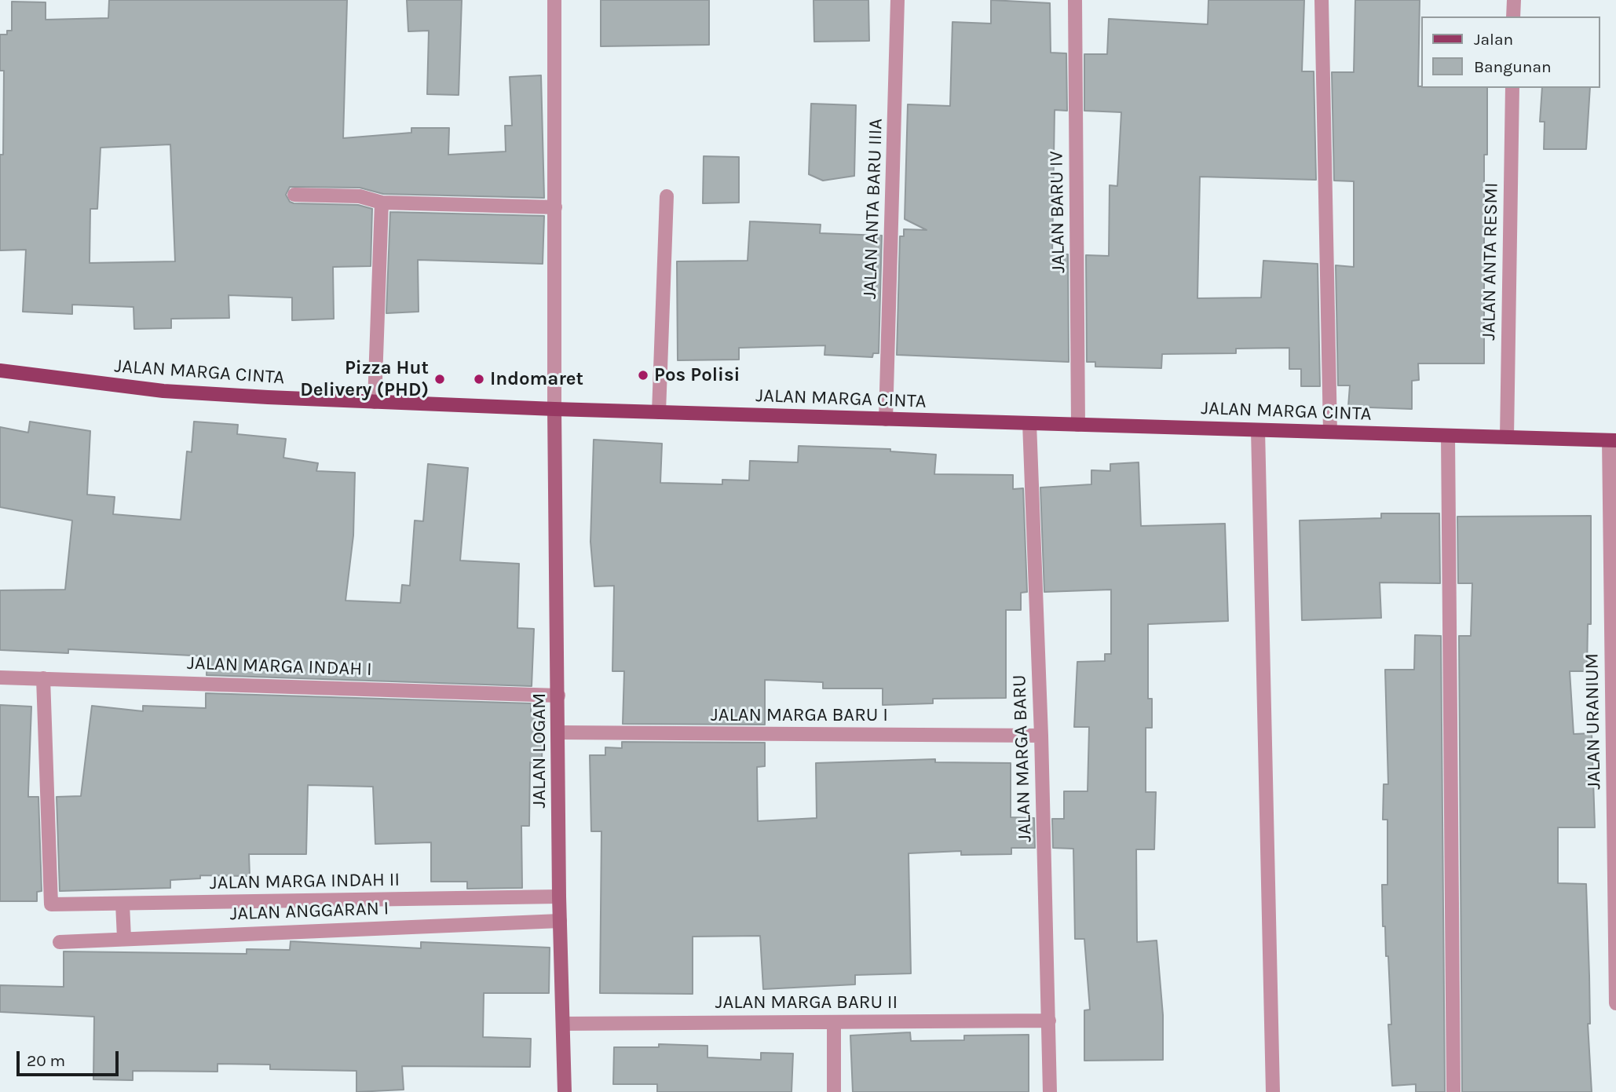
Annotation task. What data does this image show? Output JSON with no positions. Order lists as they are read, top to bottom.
{
  "streets": {
    "main road": ["JALAN MARGA CINTA"],
    "street": [
      "JALAN ANTA BARU IIIA",
      "JALAN BARU IV",
      "JALAN ANTA RESMI",
      "JALAN MARGA INDAH I",
      "JALAN MARGA BARU I",
      "JALAN URANIUM",
      "JALAN LOGAM",
      "JALAN MARGA BARU",
      "JALAN MARGA INDAH II",
      "JALAN ANGGARAN I",
      "JALAN MARGA BARU II"
    ]
  },
  "crossings": [
    ["JALAN ANTA BARU IIIA", "JALAN MARGA CINTA"],
    ["JALAN BARU IV", "JALAN MARGA CINTA"],
    ["JALAN ANTA RESMI", "JALAN MARGA CINTA"],
    ["JALAN MARGA CINTA", "JALAN URANIUM"],
    ["JALAN MARGA CINTA", "JALAN LOGAM"],
    ["JALAN MARGA CINTA", "JALAN MARGA BARU"],
    ["JALAN MARGA INDAH I", "JALAN LOGAM"],
    ["JALAN MARGA INDAH I", "JALAN MARGA INDAH II"],
    ["JALAN MARGA BARU I", "JALAN LOGAM"],
    ["JALAN MARGA BARU I", "JALAN MARGA BARU"],
    ["JALAN LOGAM", "JALAN MARGA INDAH II"],
    ["JALAN LOGAM", "JALAN ANGGARAN I"],
    ["JALAN LOGAM", "JALAN MARGA BARU II"],
    ["JALAN MARGA BARU", "JALAN MARGA BARU II"]
  ],
  "places": ["Pos Polisi", "Pizza Hut Delivery (PHD)", "Indomaret"],
  "legend": ["Jalan", "Bangunan"],
  "scale_bar": "20 m"
}
